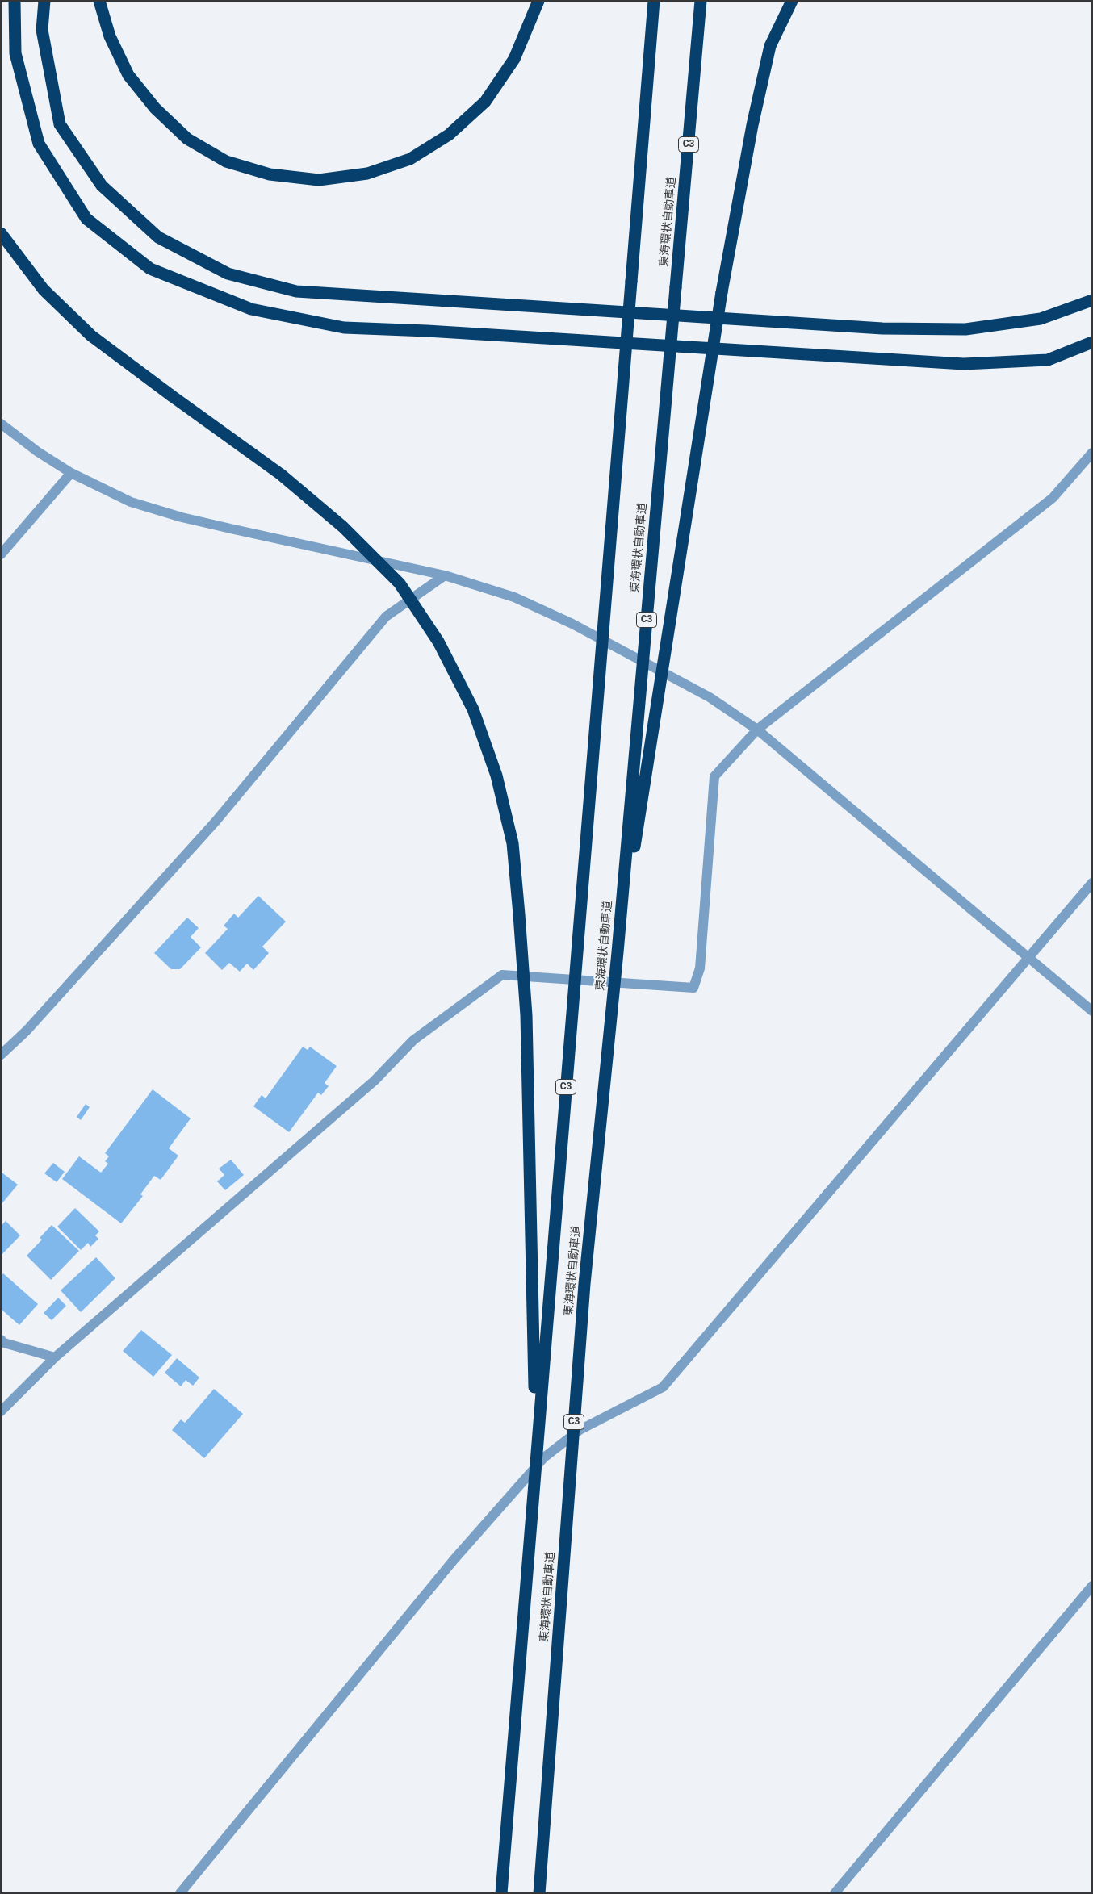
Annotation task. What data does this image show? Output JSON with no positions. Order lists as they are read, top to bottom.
{
  "streets": {
    "highway": ["C3", "東海環状自動車道"]
  }
}
